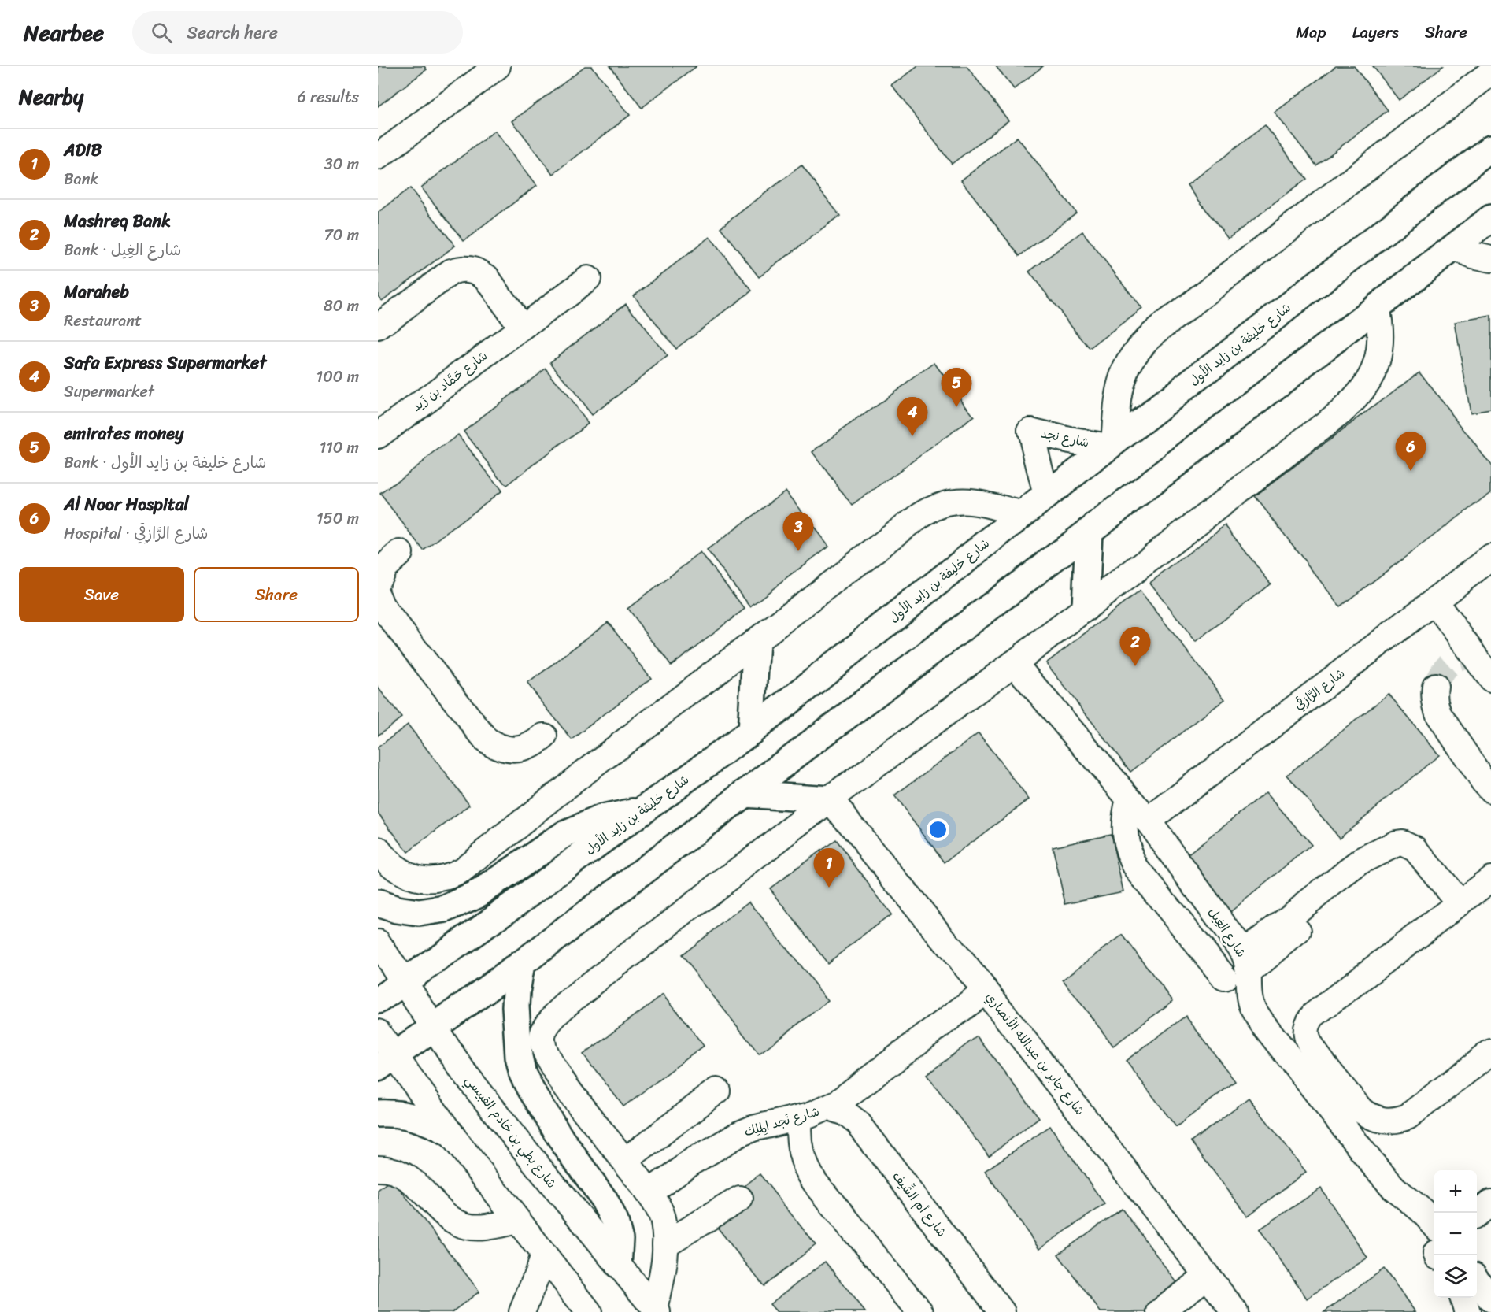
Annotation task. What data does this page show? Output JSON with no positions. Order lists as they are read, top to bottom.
{
  "streets": {
    "main road": ["شارع خليفة بن زايد الأول"],
    "street": [
      "شارع حَمَّاد بن زَيد",
      "شارع نجد",
      "شارع الرَّازقِي",
      "شارع الغِيل",
      "شارع جابر بن عبدالله الأنصاري",
      "شارع نَجد المِلِك",
      "شارع بطي بن خادم القبيسي",
      "شارع أم الشِّيف"
    ]
  },
  "crossings": [
    ["شارع خليفة بن زايد الأول", "شارع نجد"],
    ["شارع خليفة بن زايد الأول", "شارع بطي بن خادم القبيسي"],
    ["شارع الرَّازقِي", "شارع الغِيل"],
    ["شارع جابر بن عبدالله الأنصاري", "شارع نَجد المِلِك"],
    ["شارع نَجد المِلِك", "شارع أم الشِّيف"]
  ],
  "page": {
    "header": "Nearbee",
    "search": "Search here",
    "nav": ["Map", "Layers", "Share"],
    "heading": ["Nearby", "6 results"],
    "list": [
      {
        "mark": "1",
        "name": "ADIB",
        "note": "Bank",
        "value": "30 m"
      },
      {
        "mark": "2",
        "name": "Mashreq Bank",
        "note": "Bank · شارع الغِيل",
        "value": "70 m"
      },
      {
        "mark": "3",
        "name": "Maraheb",
        "note": "Restaurant",
        "value": "80 m"
      },
      {
        "mark": "4",
        "name": "Safa Express Supermarket",
        "note": "Supermarket",
        "value": "100 m"
      },
      {
        "mark": "5",
        "name": "emirates money",
        "note": "Bank · شارع خليفة بن زايد الأول",
        "value": "110 m"
      },
      {
        "mark": "6",
        "name": "Al Noor Hospital",
        "note": "Hospital · شارع الرَّازقِي",
        "value": "150 m"
      }
    ],
    "pins": [
      "5",
      "4",
      "6",
      "3",
      "2",
      "1"
    ],
    "buttons": ["Save", "Share"],
    "map_buttons": ["+", "−"]
  }
}
